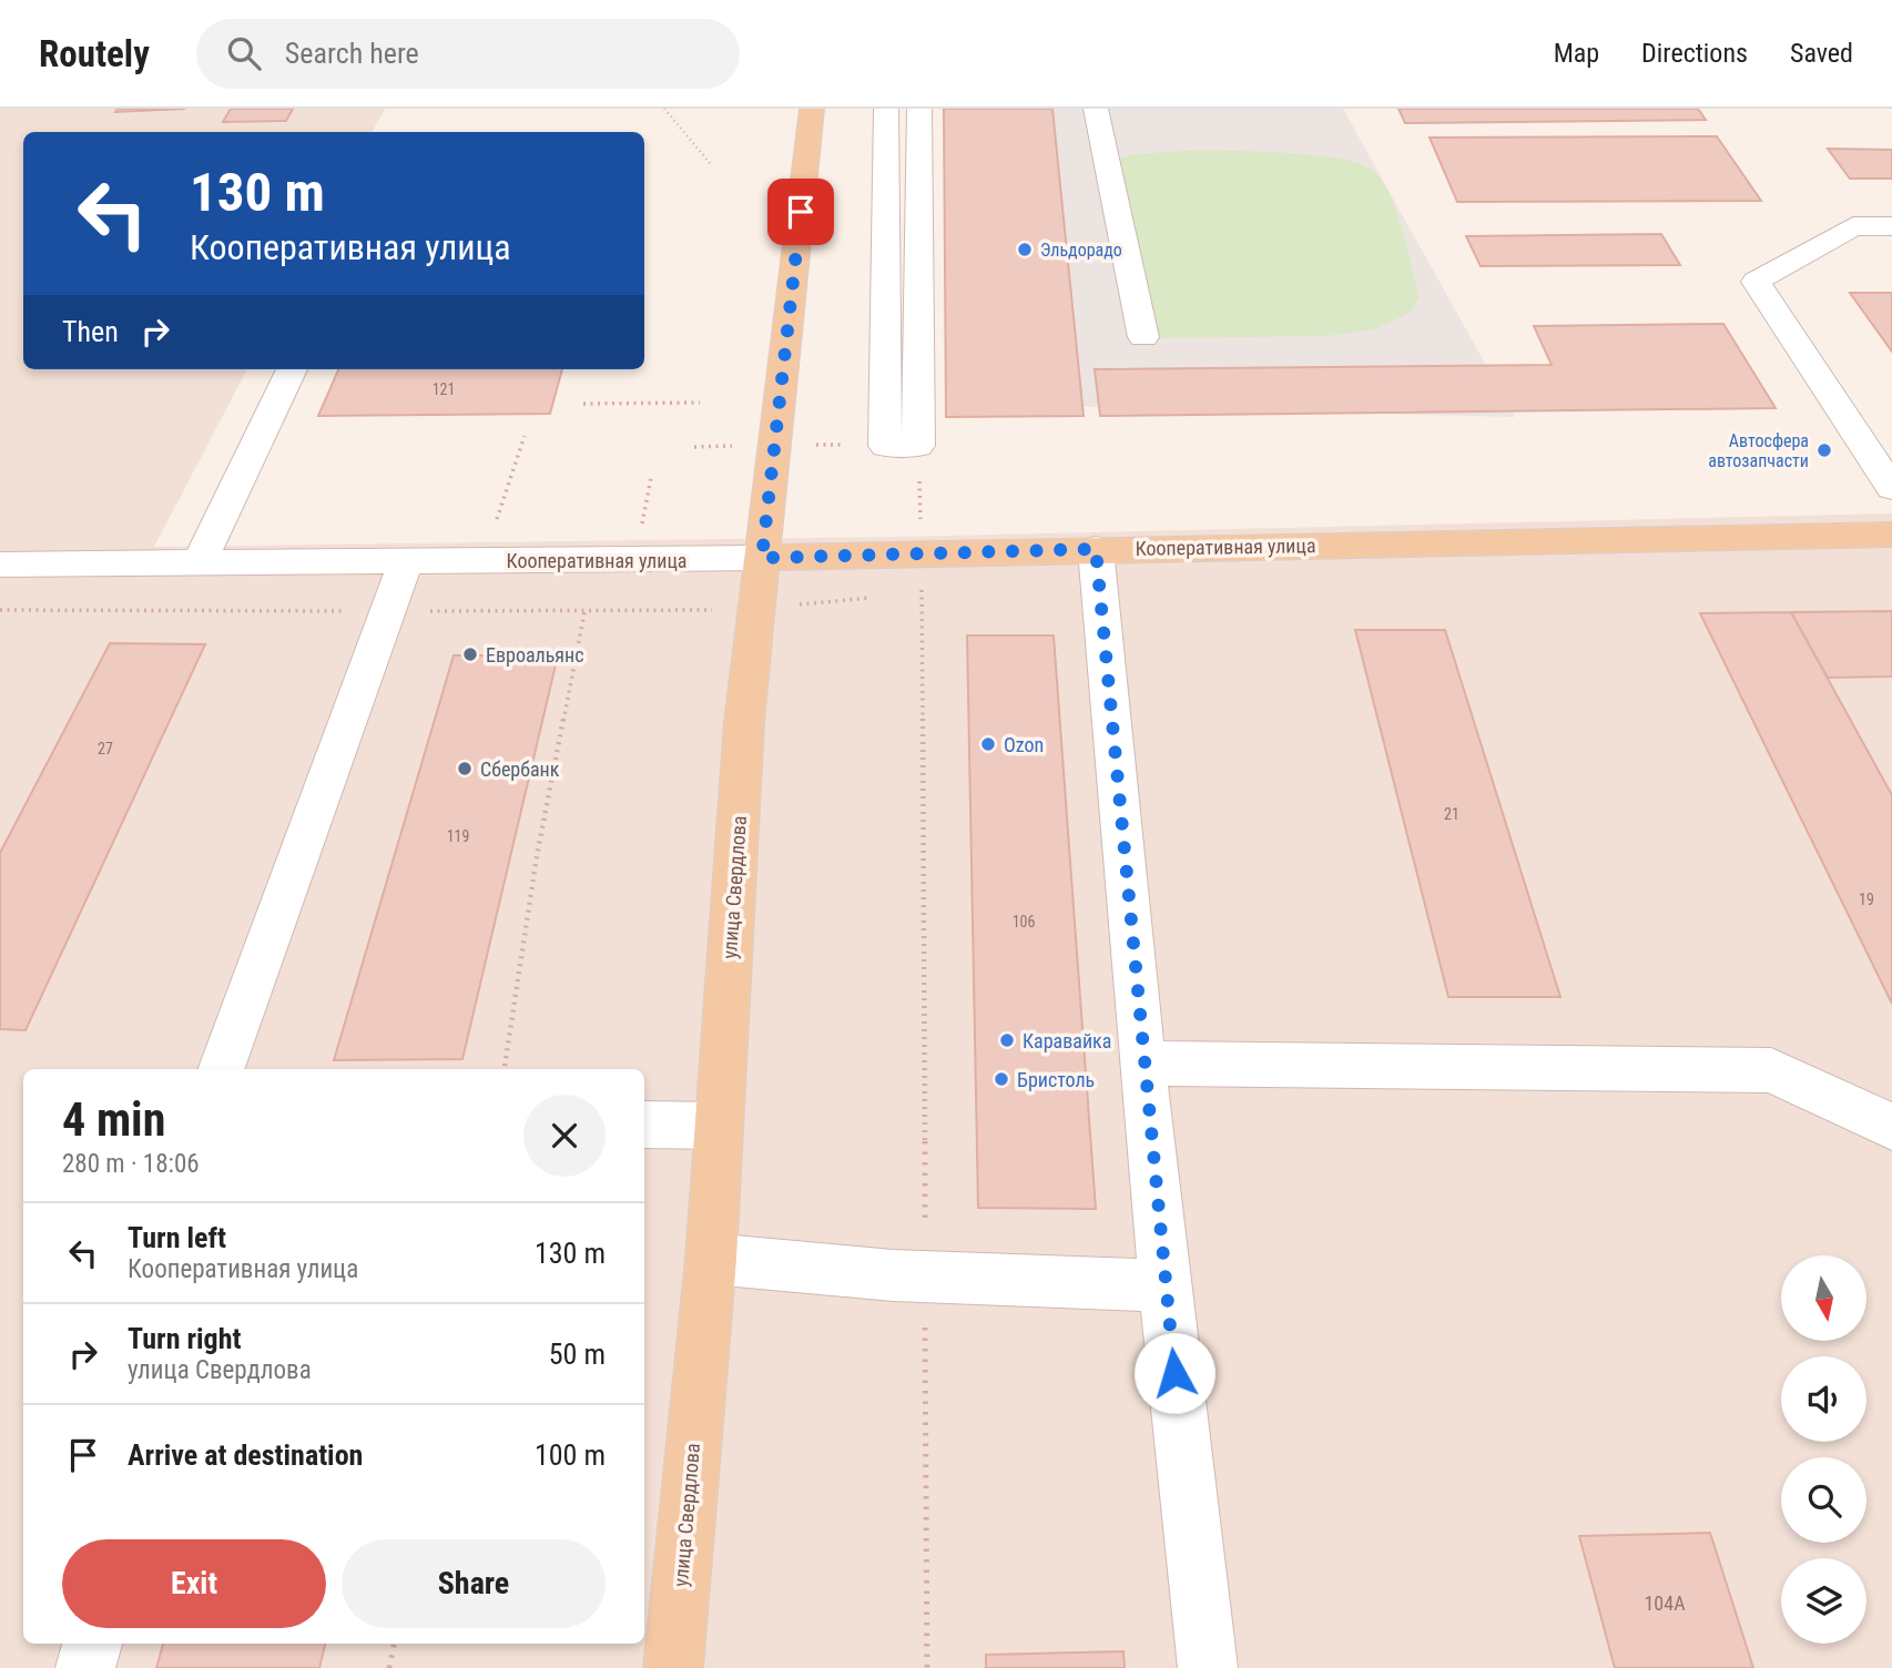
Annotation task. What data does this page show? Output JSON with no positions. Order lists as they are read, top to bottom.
{
  "streets": {
    "main road": ["Кооперативная улица", "улица Свердлова"]
  },
  "crossings": [
    ["Кооперативная улица", "улица Свердлова"]
  ],
  "places": [
    "Эльдорадо",
    "Автосфера автозапчасти",
    "Евроальянс",
    "Ozon",
    "Сбербанк",
    "Каравайка",
    "Бристоль"
  ],
  "house_numbers": [
    "121",
    "27",
    "21",
    "119",
    "19",
    "106",
    "104А"
  ],
  "north": "bottom",
  "page": {
    "header": "Routely",
    "search": "Search here",
    "nav": ["Map", "Directions", "Saved"],
    "turn": ["130 m", "Кооперативная улица"],
    "then": "Then",
    "heading": ["4 min", "280 m · 18:06"],
    "list": [
      {
        "name": "Turn left",
        "note": "Кооперативная улица",
        "value": "130 m"
      },
      {
        "name": "Turn right",
        "note": "улица Свердлова",
        "value": "50 m"
      },
      {
        "name": "Arrive at destination",
        "value": "100 m"
      }
    ],
    "buttons": ["Exit", "Share"]
  }
}
